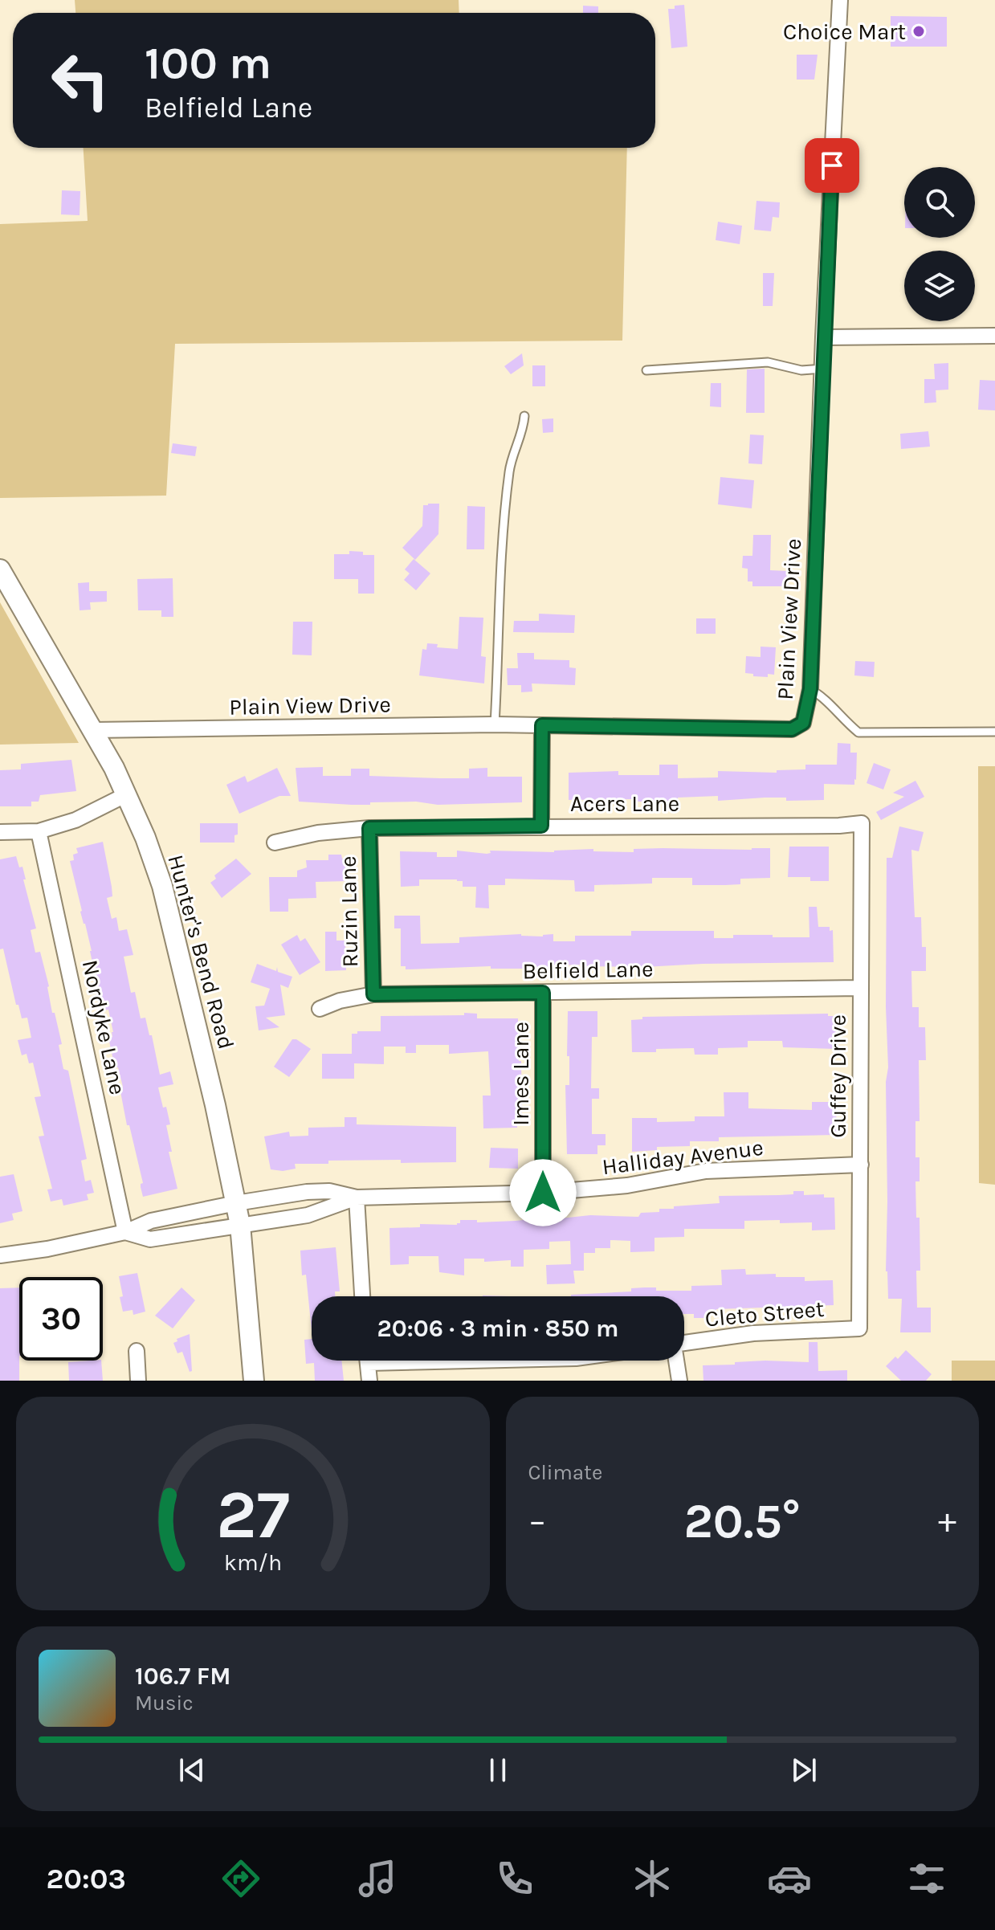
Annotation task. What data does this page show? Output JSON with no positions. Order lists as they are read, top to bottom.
{
  "streets": {
    "street": [
      "Plain View Drive",
      "Acers Lane",
      "Ruzin Lane",
      "Hunter's Bend Road",
      "Belfield Lane",
      "Nordyke Lane",
      "Imes Lane",
      "Guffey Drive",
      "Halliday Avenue",
      "Cleto Street"
    ]
  },
  "crossings": [
    ["Plain View Drive", "Hunter's Bend Road"],
    ["Acers Lane", "Ruzin Lane"],
    ["Acers Lane", "Guffey Drive"],
    ["Ruzin Lane", "Belfield Lane"],
    ["Hunter's Bend Road", "Halliday Avenue"],
    ["Belfield Lane", "Imes Lane"],
    ["Belfield Lane", "Guffey Drive"],
    ["Nordyke Lane", "Halliday Avenue"],
    ["Imes Lane", "Halliday Avenue"],
    ["Guffey Drive", "Halliday Avenue"],
    ["Guffey Drive", "Cleto Street"]
  ],
  "places": ["Choice Mart"],
  "page": {
    "turn": ["100 m", "Belfield Lane"],
    "limit": "30",
    "trip": "20:06 · 3 min · 850 m",
    "tile": "Climate",
    "heat": ["−", "20.5°", "+"],
    "song": ["106.7 FM", "Music"],
    "tabs": "20:03",
    "gauge": ["27", "km/h"]
  }
}
